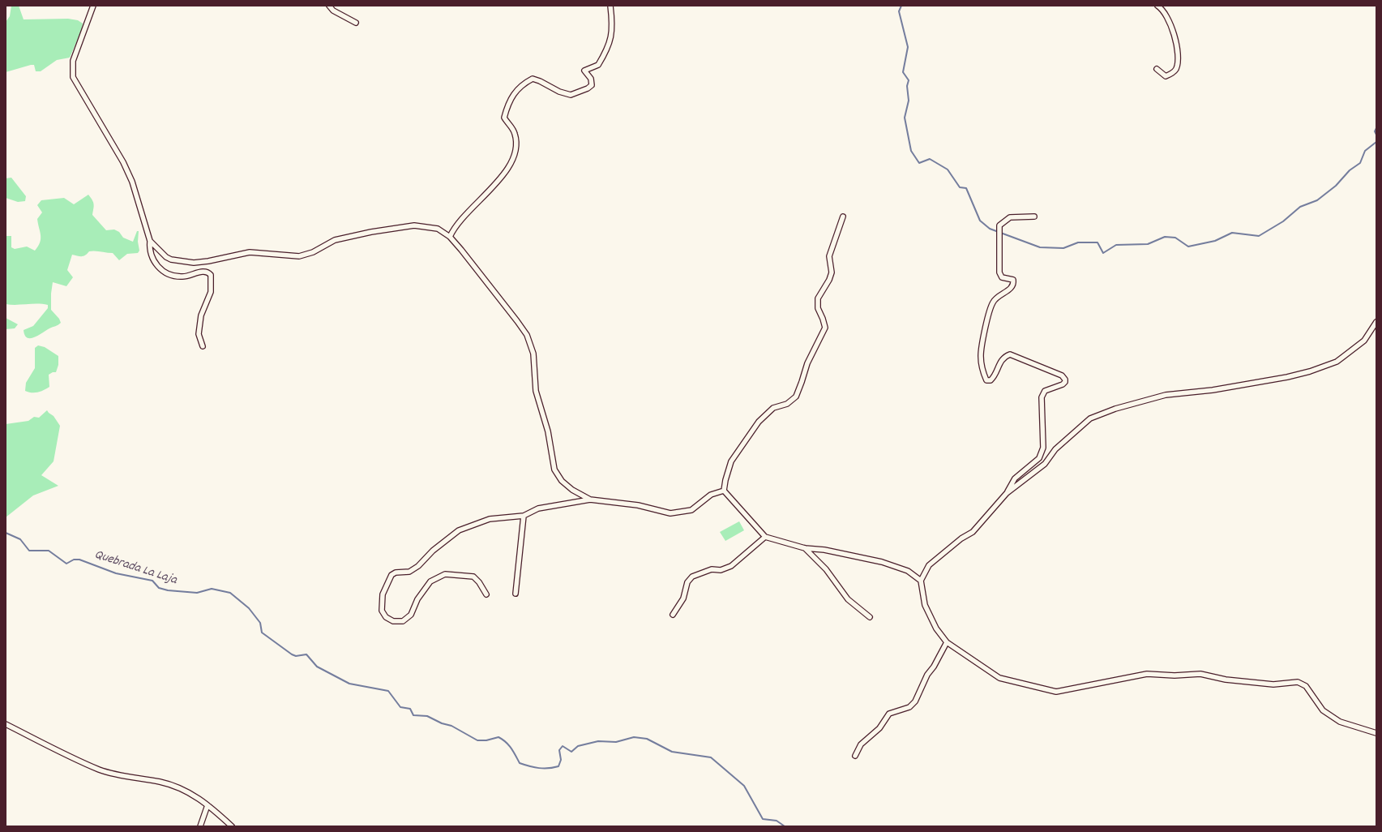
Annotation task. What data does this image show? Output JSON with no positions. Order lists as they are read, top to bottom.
{
  "water": ["Quebrada La Laja"]
}
